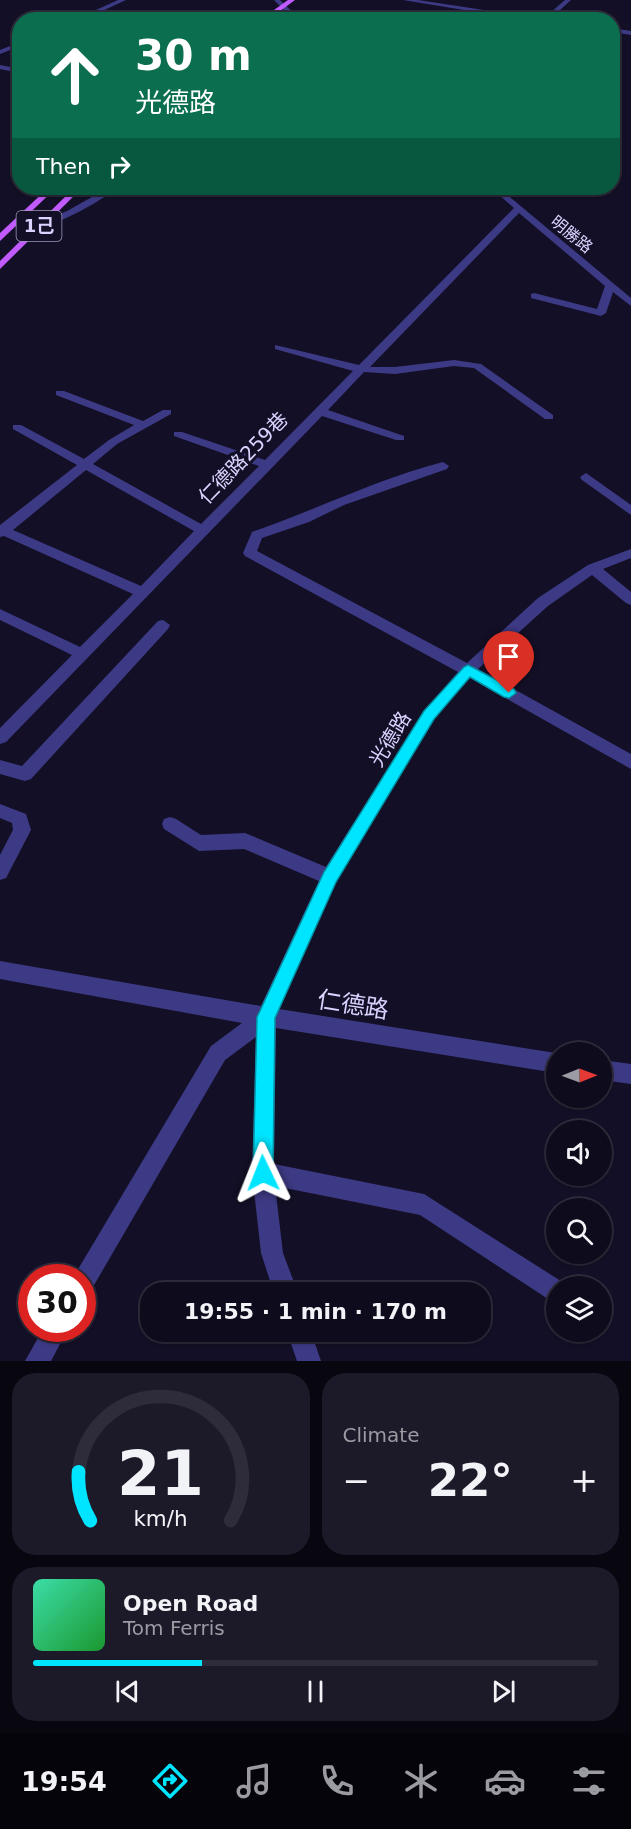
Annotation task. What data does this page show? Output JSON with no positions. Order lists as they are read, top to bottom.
{
  "streets": {
    "main road": ["1己"],
    "street": [
      "明勝路",
      "仁德路259巷",
      "光德路",
      "仁德路"
    ]
  },
  "crossings": [
    ["明勝路", "仁德路259巷"],
    ["光德路", "仁德路"]
  ],
  "north": "right",
  "page": {
    "turn": ["30 m", "光德路"],
    "then": "Then",
    "limit": "30",
    "trip": "19:55 · 1 min · 170 m",
    "tile": "Climate",
    "heat": ["−", "22°", "+"],
    "song": ["Open Road", "Tom Ferris"],
    "tabs": "19:54",
    "gauge": ["21", "km/h"]
  }
}
